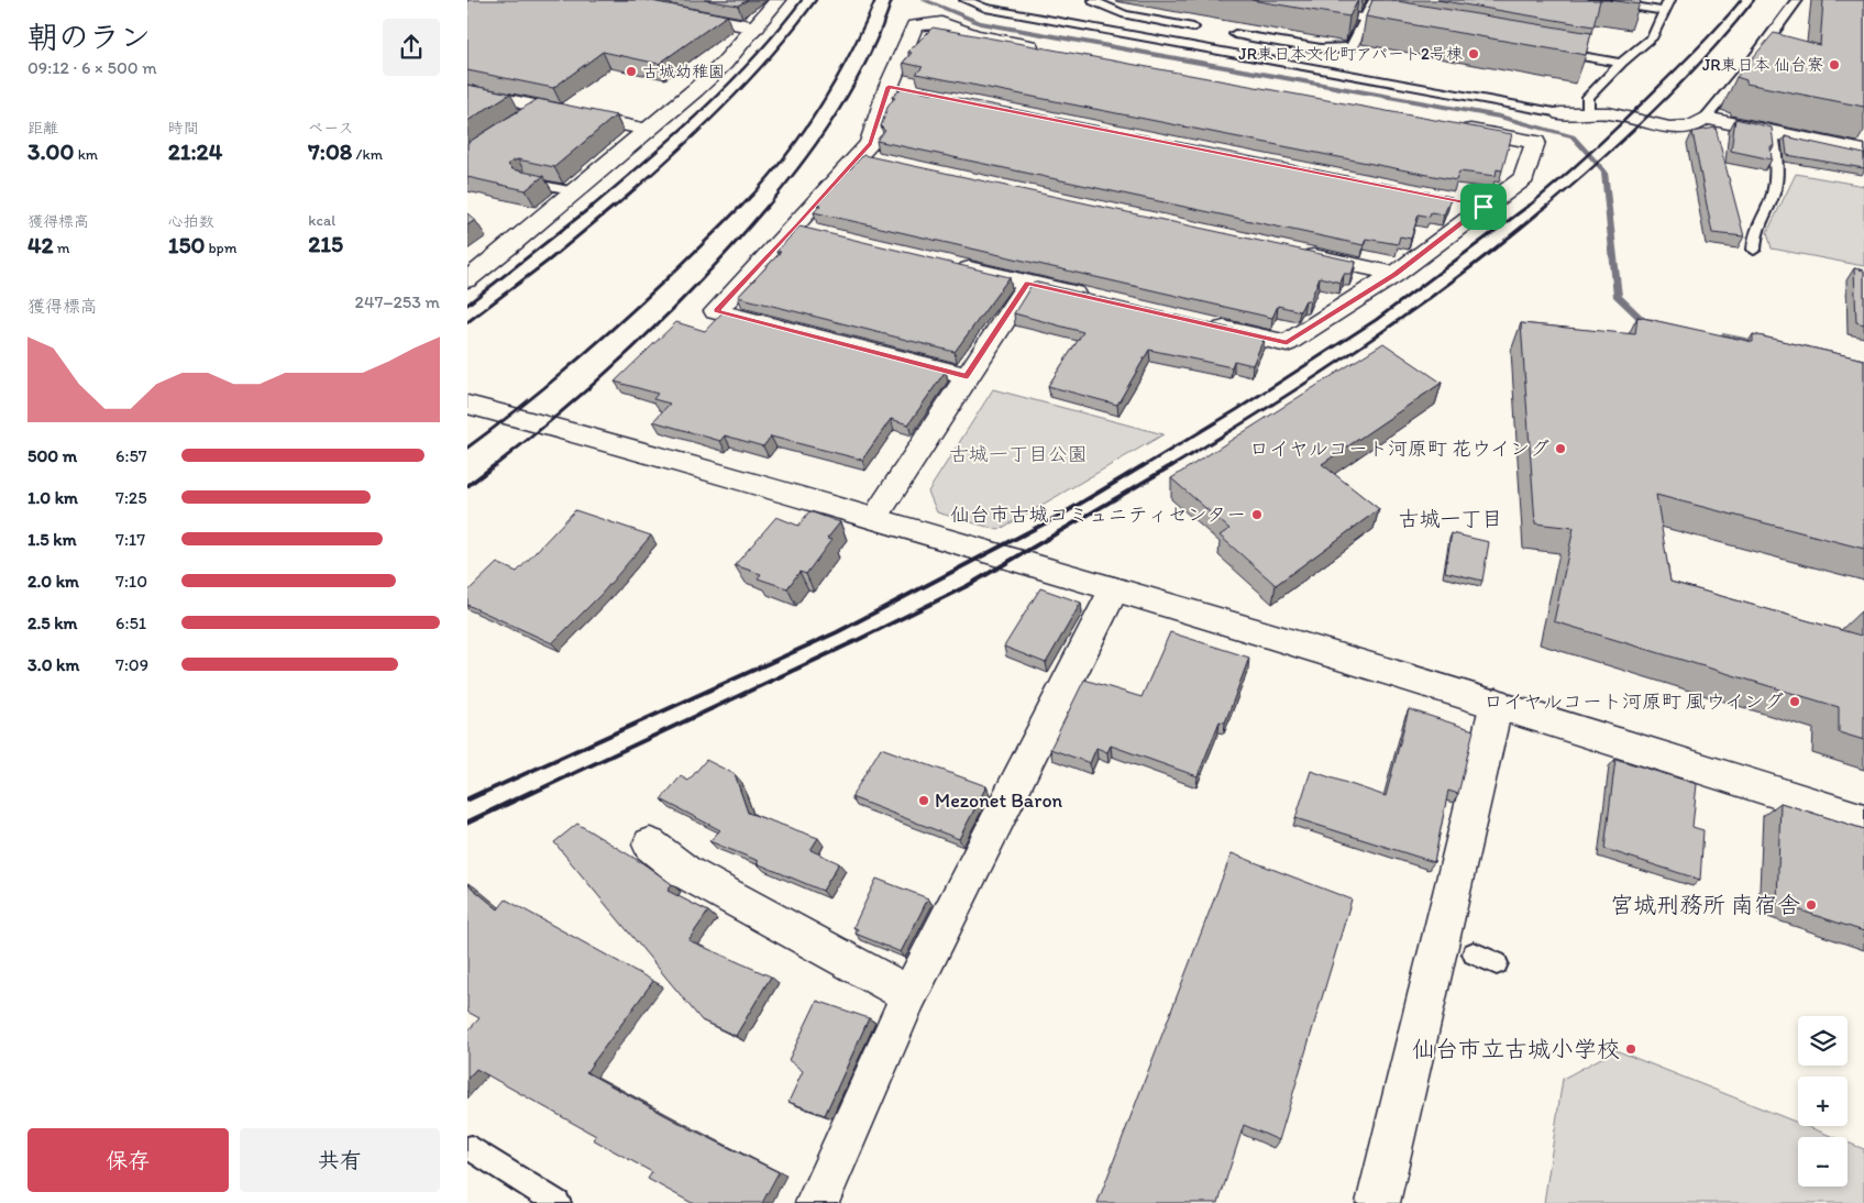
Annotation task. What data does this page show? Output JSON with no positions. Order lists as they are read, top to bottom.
{
  "districts": ["古城一丁目"],
  "parks": ["古城一丁目公園"],
  "places": [
    "JR東日本文化町アパート2号棟",
    "JR東日本 仙台寮",
    "古城幼稚園",
    "ロイヤルコート河原町 花ウイング",
    "仙台市古城コミュニティセンター",
    "ロイヤルコート河原町 風ウイング",
    "Mezonet Baron",
    "宮城刑務所 南宿舎",
    "仙台市立古城小学校"
  ],
  "page": {
    "heading": ["朝のラン", "09:12 · 6 × 500 m"],
    "stats": [
      ["距離", "3.00 km"],
      ["時間", "21:24"],
      ["ペース", "7:08 /km"],
      ["獲得標高", "42 m"],
      ["心拍数", "150 bpm"],
      ["kcal", "215"]
    ],
    "chart": ["獲得標高", "247–253 m"],
    "list": [
      {
        "name": "500 m",
        "note": "6:57"
      },
      {
        "name": "1.0 km",
        "note": "7:25"
      },
      {
        "name": "1.5 km",
        "note": "7:17"
      },
      {
        "name": "2.0 km",
        "note": "7:10"
      },
      {
        "name": "2.5 km",
        "note": "6:51"
      },
      {
        "name": "3.0 km",
        "note": "7:09"
      }
    ],
    "map_buttons": ["+", "−"],
    "buttons": ["保存", "共有"]
  }
}
